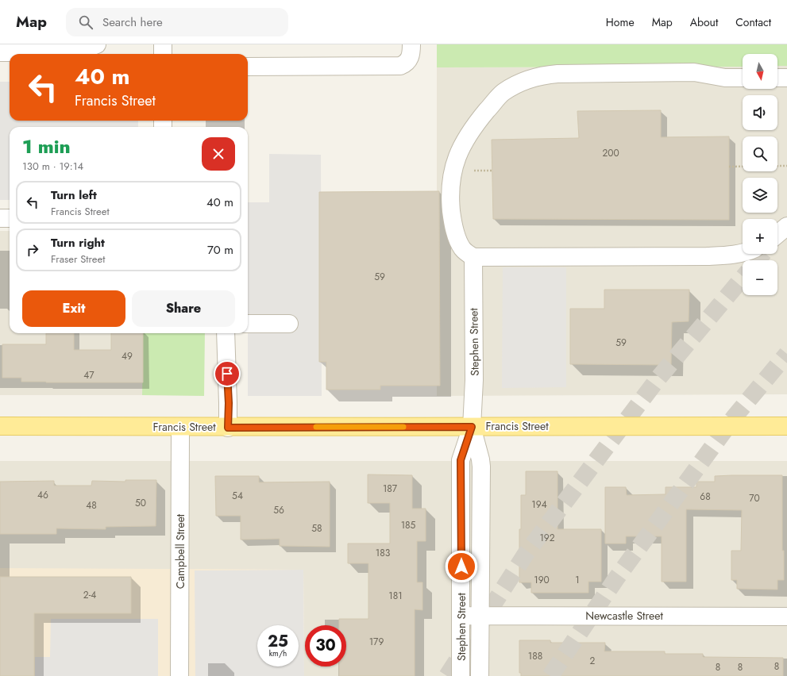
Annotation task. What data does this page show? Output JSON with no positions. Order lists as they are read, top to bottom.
{
  "streets": {
    "main road": ["Francis Street"],
    "street": ["Stephen Street", "Campbell Street", "Newcastle Street"]
  },
  "crossings": [
    ["Stephen Street", "Francis Street"],
    ["Stephen Street", "Newcastle Street"],
    ["Francis Street", "Campbell Street"]
  ],
  "house_numbers": [
    "200",
    "59",
    "59",
    "49",
    "47",
    "187",
    "46",
    "54",
    "68",
    "70",
    "50",
    "194",
    "48",
    "56",
    "185",
    "58",
    "192",
    "183",
    "190",
    "1",
    "2-4",
    "181",
    "179",
    "188",
    "2",
    "8",
    "8",
    "8"
  ],
  "north": "bottom",
  "page": {
    "header": "Map",
    "search": "Search here",
    "nav": [
      "Home",
      "Map",
      "About",
      "Contact"
    ],
    "map_buttons": ["+", "−"],
    "turn": ["40 m", "Francis Street"],
    "heading": ["1 min", "130 m · 19:14"],
    "list": [
      {
        "name": "Turn left",
        "note": "Francis Street",
        "value": "40 m"
      },
      {
        "name": "Turn right",
        "note": "Fraser Street",
        "value": "70 m"
      }
    ],
    "buttons": ["Exit", "Share"],
    "speed": "25 km/h",
    "limit": "30"
  }
}
